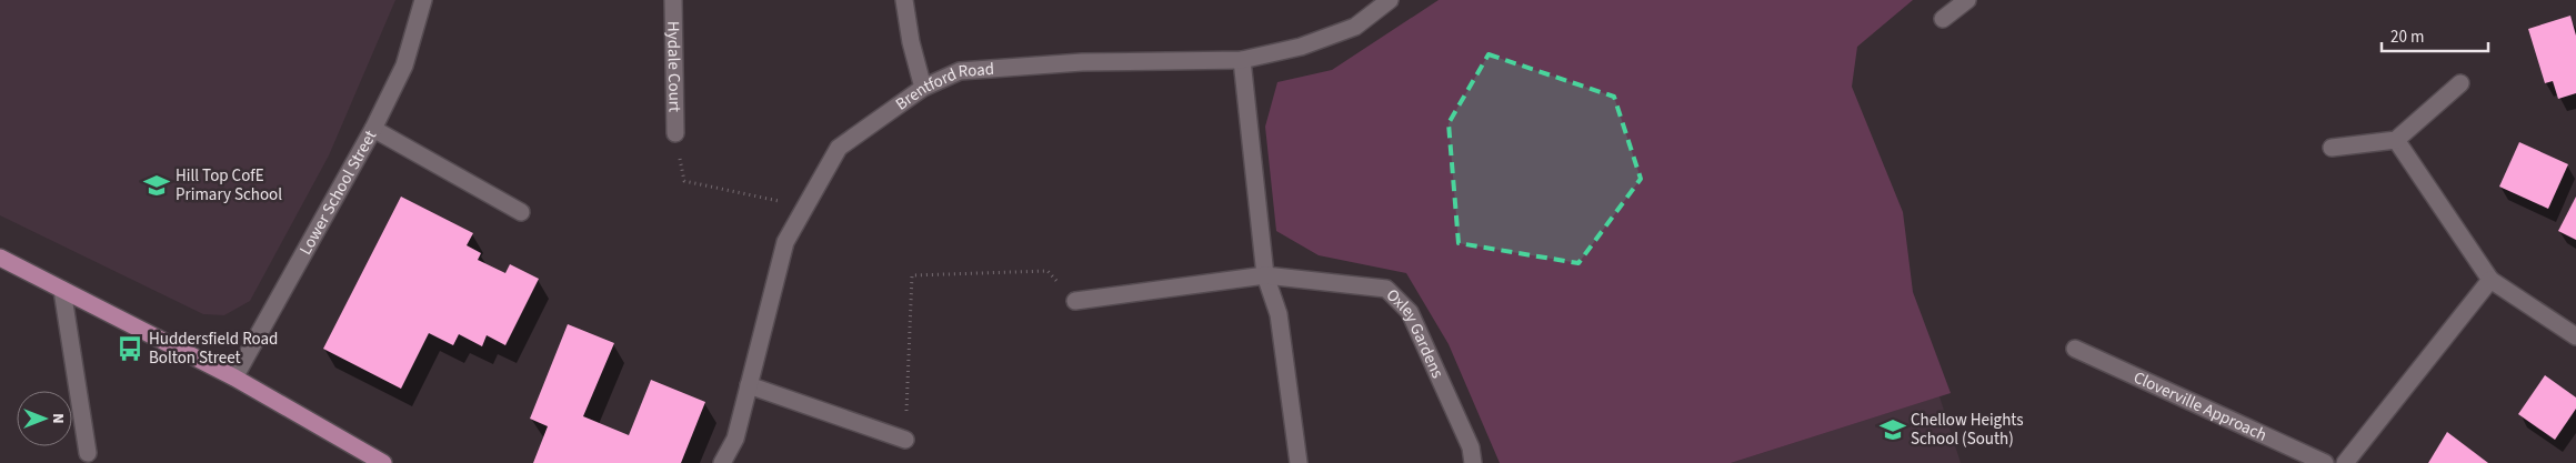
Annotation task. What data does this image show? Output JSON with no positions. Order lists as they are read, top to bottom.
{
  "streets": {
    "street": [
      "Hydale Court",
      "Brentford Road",
      "Lower School Street",
      "Oxley Gardens",
      "Cloverville Approach"
    ]
  },
  "places": {
    "school or university": ["Hill Top CofE Primary School", "Chellow Heights School (South)"],
    "bus stop": ["Huddersfield Road Bolton Street"]
  },
  "scale_bar": "20 m",
  "north": "right"
}
